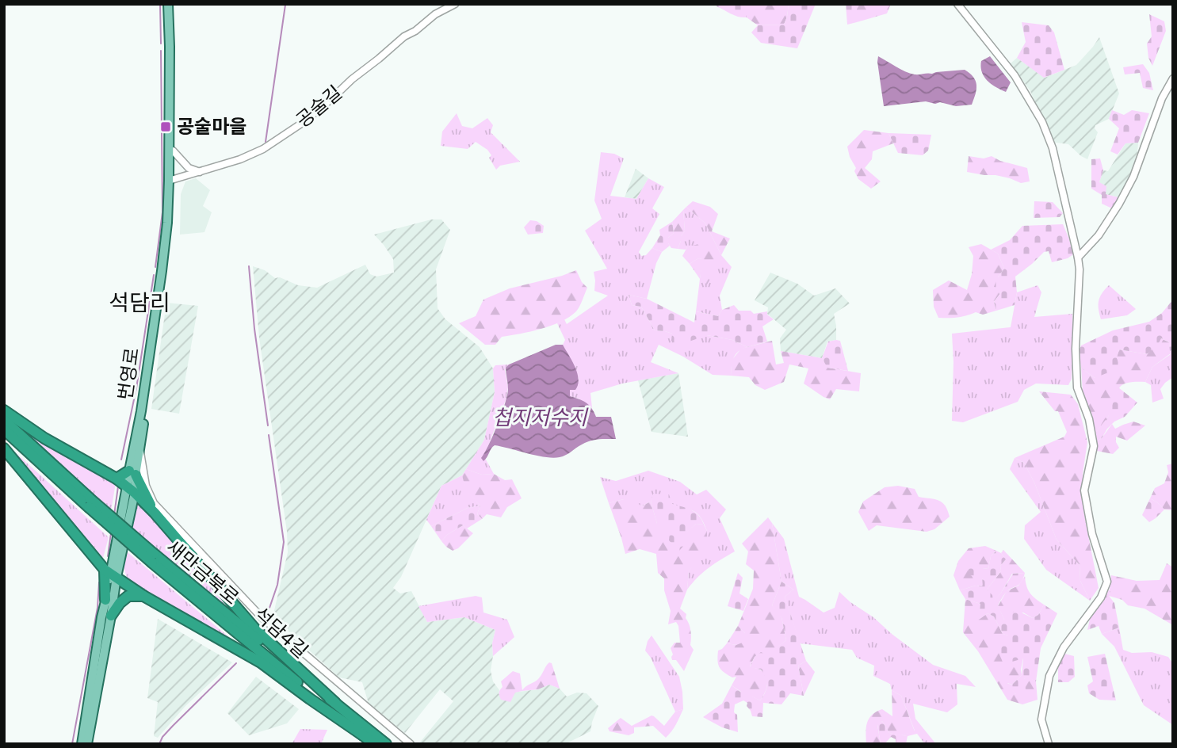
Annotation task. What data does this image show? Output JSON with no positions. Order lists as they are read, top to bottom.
{
  "streets": {
    "highway": ["새만금북로"],
    "main road": ["번영로"],
    "street": ["공술길", "석담4길"]
  },
  "crossings": [
    ["공술길", "번영로"],
    ["번영로", "석담4길"]
  ],
  "districts": ["석담리"],
  "water": ["첩지저수지"],
  "places": {
    "transit": ["공술마을"]
  }
}
